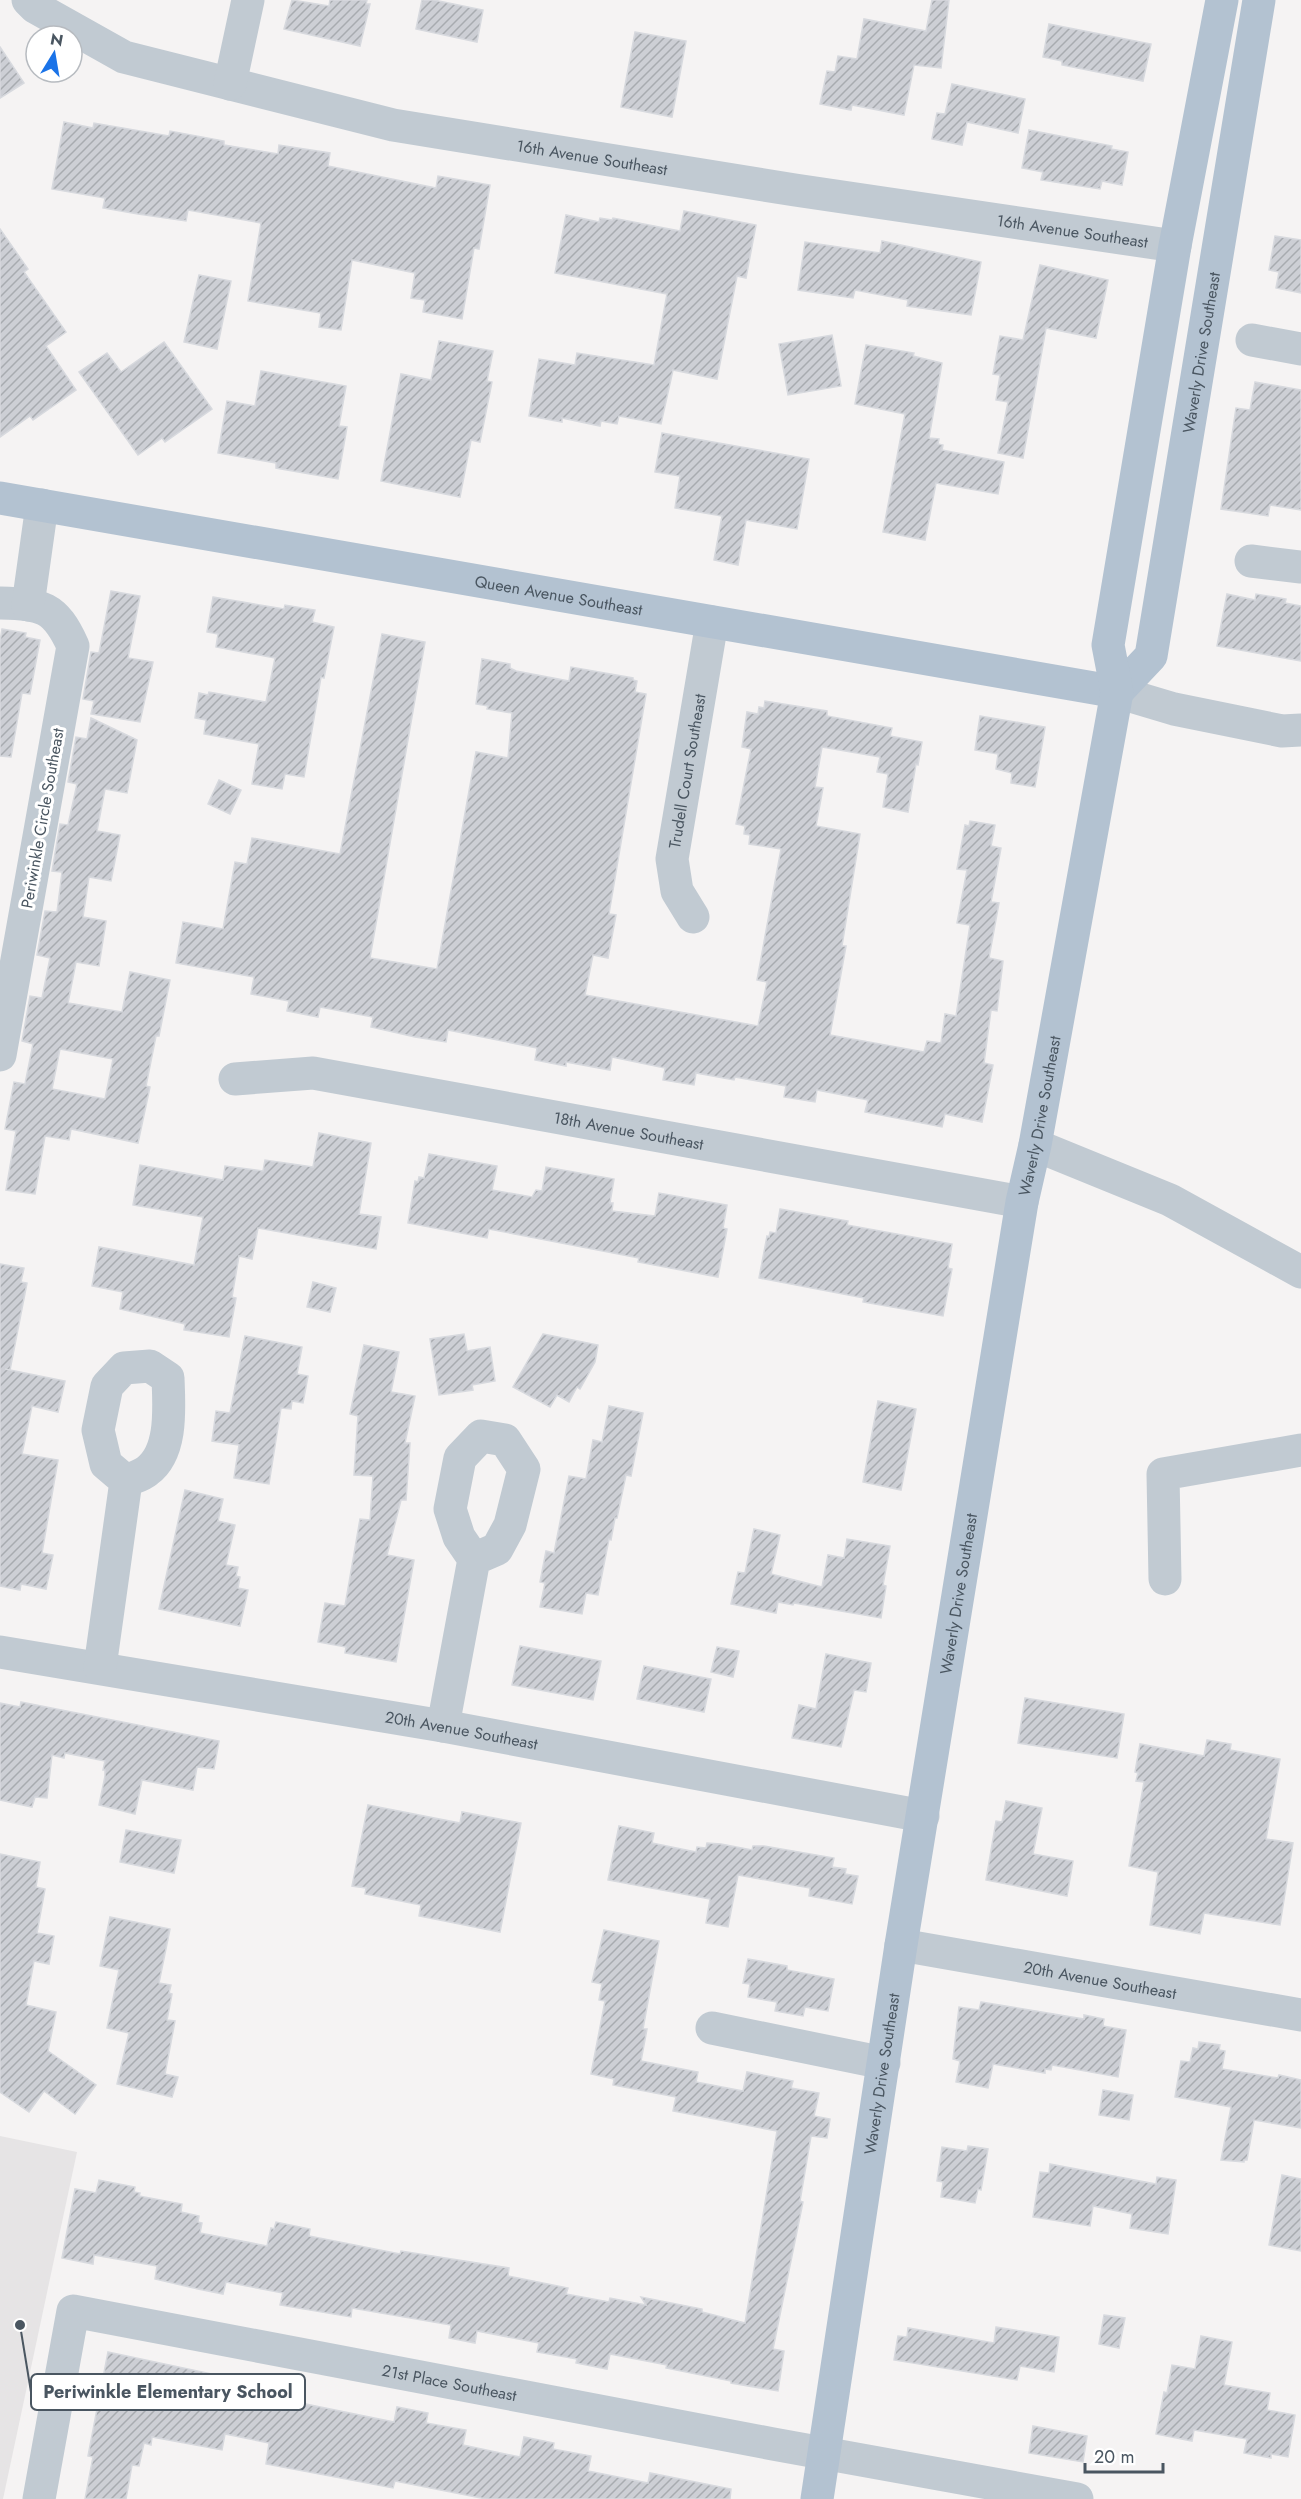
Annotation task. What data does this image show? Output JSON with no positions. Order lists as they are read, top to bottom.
{
  "streets": {
    "main road": ["Waverly Drive Southeast", "Queen Avenue Southeast"],
    "street": [
      "16th Avenue Southeast",
      "Trudell Court Southeast",
      "Periwinkle Circle Southeast",
      "18th Avenue Southeast",
      "20th Avenue Southeast",
      "21st Place Southeast"
    ]
  },
  "crossings": [
    ["16th Avenue Southeast", "Waverly Drive Southeast"],
    ["Waverly Drive Southeast", "Queen Avenue Southeast"],
    ["Waverly Drive Southeast", "18th Avenue Southeast"],
    ["Waverly Drive Southeast", "20th Avenue Southeast"],
    ["Waverly Drive Southeast", "21st Place Southeast"],
    ["Queen Avenue Southeast", "Trudell Court Southeast"],
    ["Queen Avenue Southeast", "Periwinkle Circle Southeast"]
  ],
  "places": ["Periwinkle Elementary School"],
  "scale_bar": "20 m",
  "north": "top"
}
